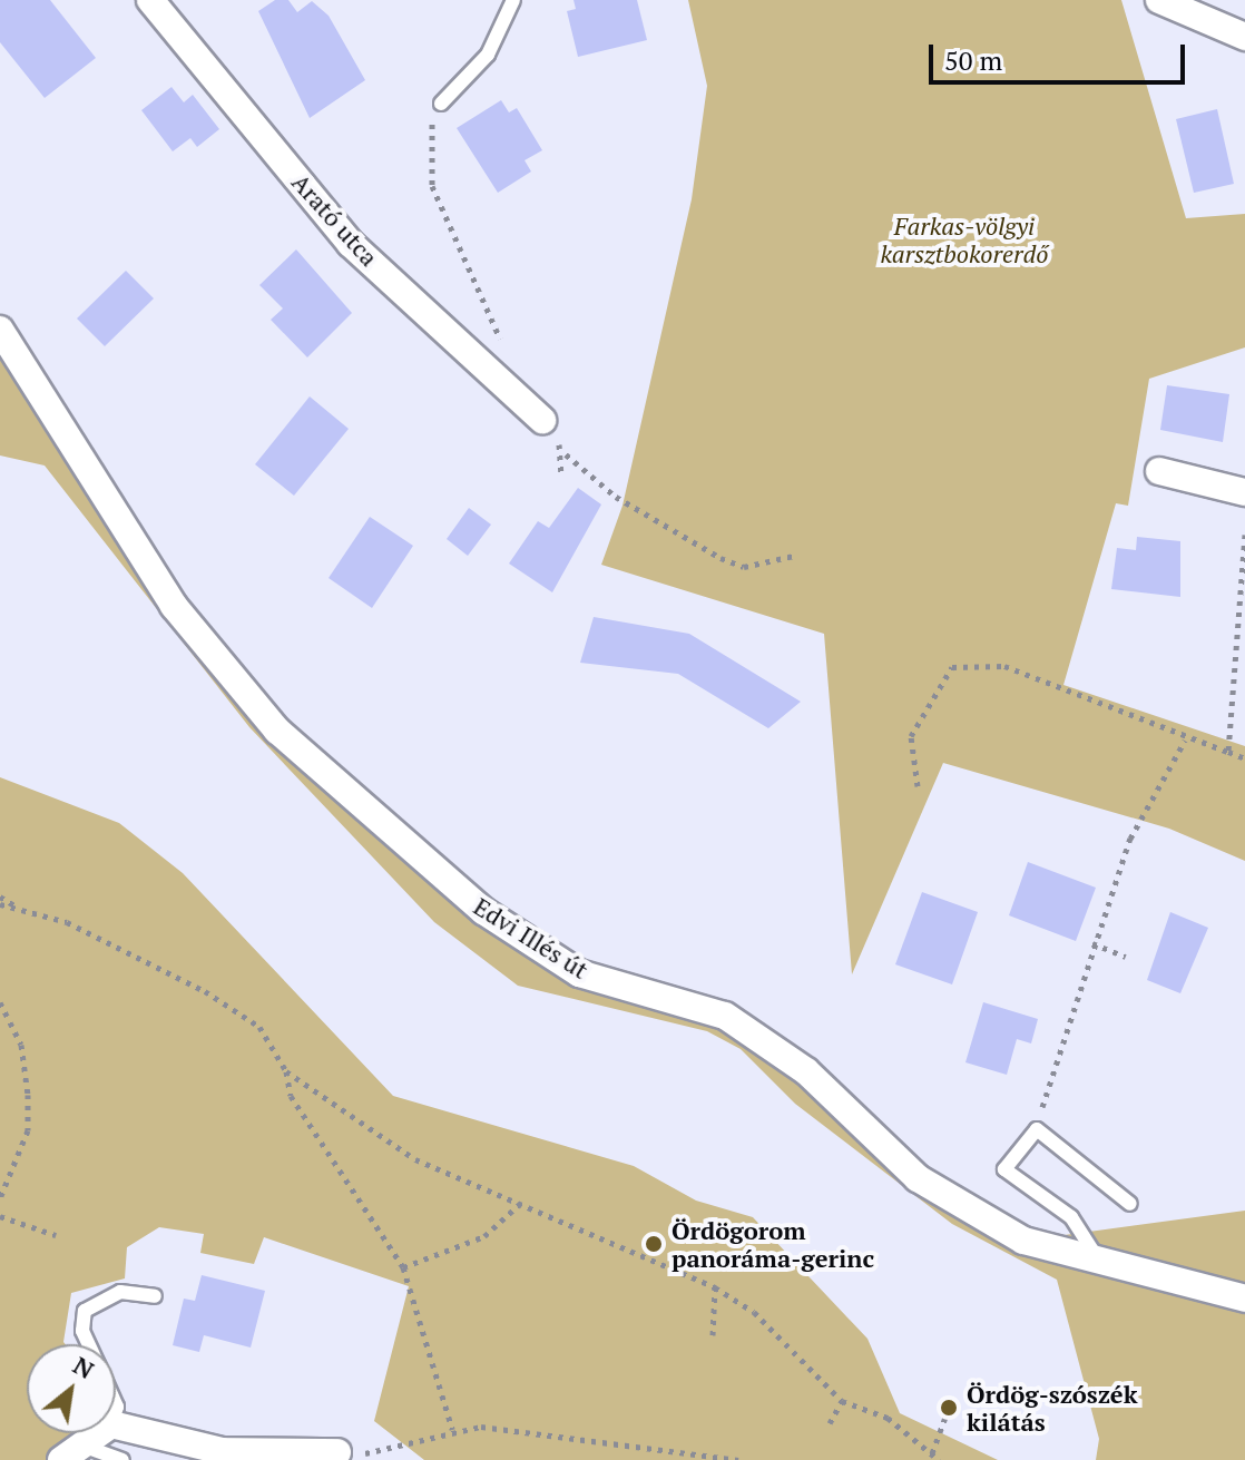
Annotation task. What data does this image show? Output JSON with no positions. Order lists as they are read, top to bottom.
{
  "streets": {
    "street": ["Arató utca", "Edvi Illés út"]
  },
  "parks": ["Farkas-völgyi karsztbokorerdő"],
  "places": ["Ördögorom panoráma-gerinc", "Ördög-szószék kilátás"],
  "scale_bar": "50 m",
  "north": "top right"
}
